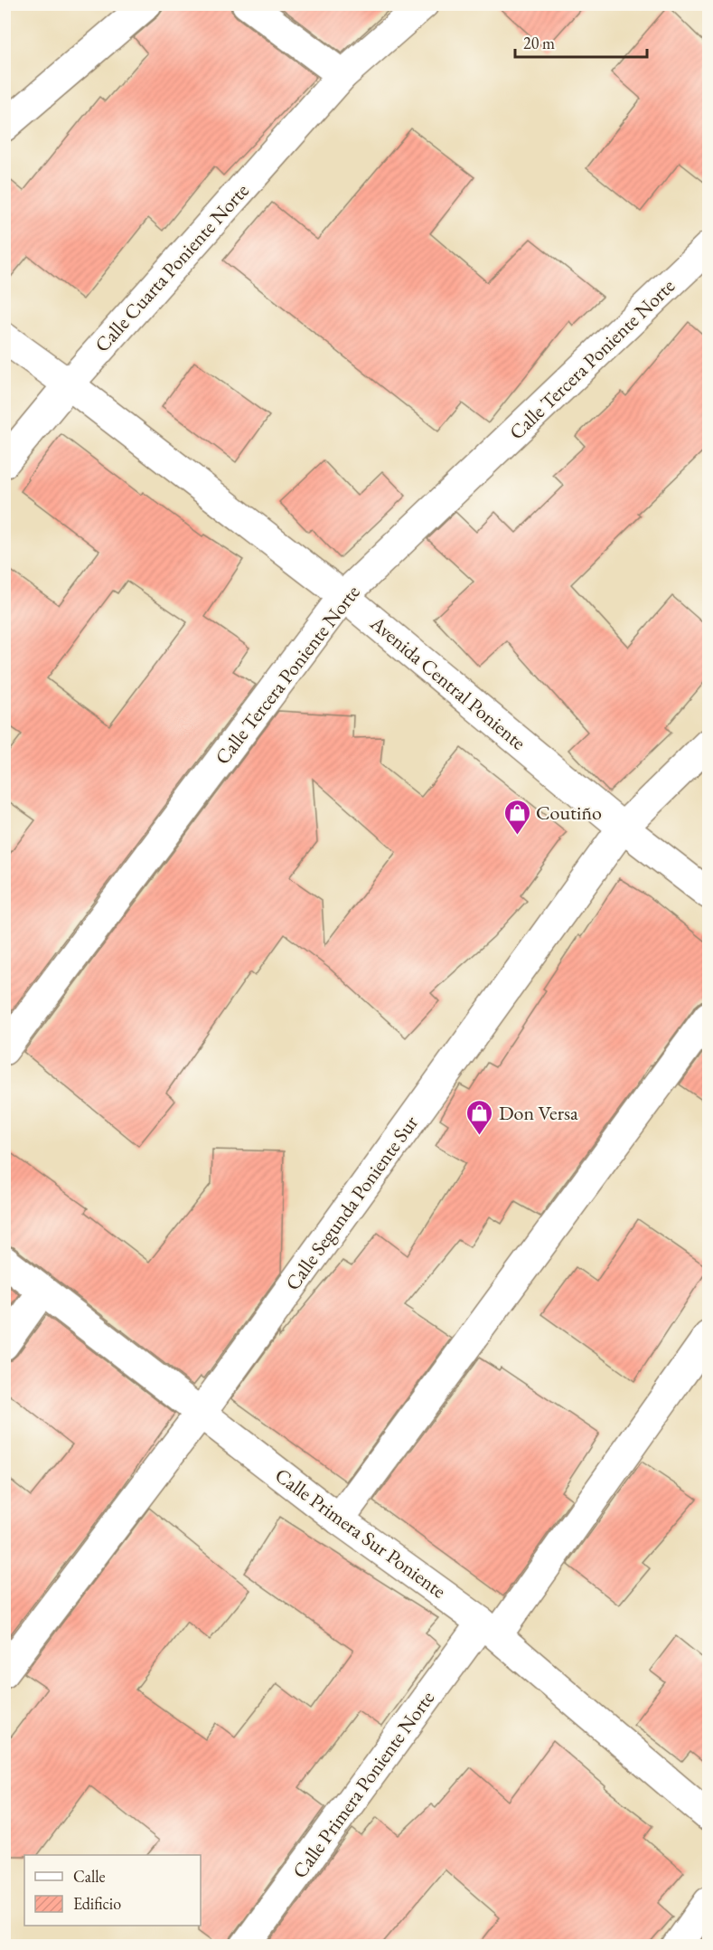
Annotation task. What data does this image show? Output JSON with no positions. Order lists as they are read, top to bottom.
{
  "streets": {
    "street": [
      "Calle Cuarta Poniente Norte",
      "Calle Tercera Poniente Norte",
      "Avenida Central Poniente",
      "Calle Segunda Poniente Sur",
      "Calle Primera Sur Poniente",
      "Calle Primera Poniente Norte"
    ]
  },
  "crossings": [
    ["Calle Cuarta Poniente Norte", "Avenida Central Poniente"],
    ["Calle Tercera Poniente Norte", "Avenida Central Poniente"],
    ["Avenida Central Poniente", "Calle Segunda Poniente Sur"],
    ["Calle Segunda Poniente Sur", "Calle Primera Sur Poniente"],
    ["Calle Primera Sur Poniente", "Calle Primera Poniente Norte"]
  ],
  "places": {
    "shop": ["Coutiño", "Don Versa"]
  },
  "legend": ["Calle", "Edificio"],
  "scale_bar": "20 m"
}
